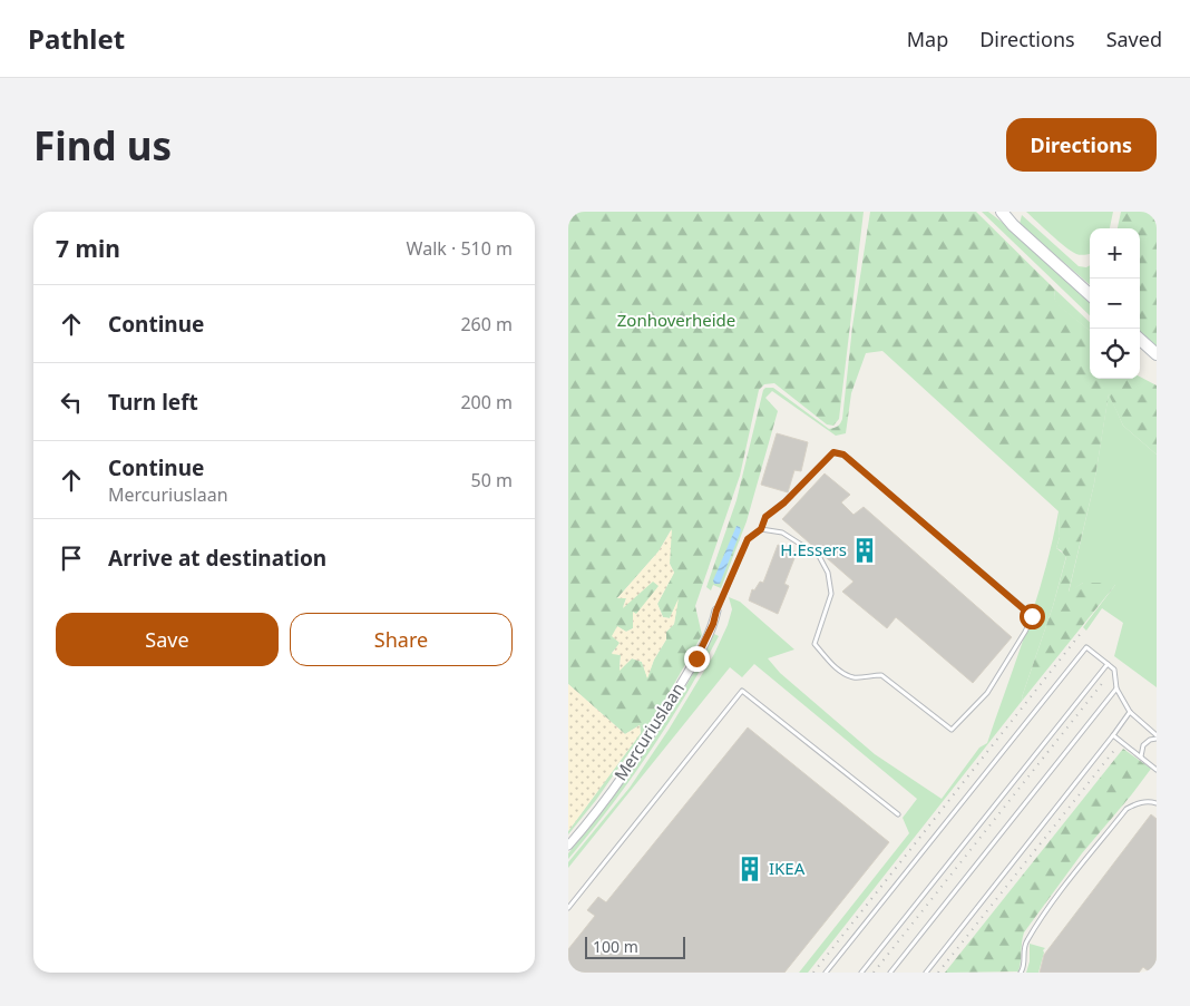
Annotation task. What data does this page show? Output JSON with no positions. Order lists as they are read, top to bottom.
{
  "streets": {
    "street": ["Mercuriuslaan"]
  },
  "parks": ["Zonhoverheide"],
  "places": {
    "building": ["H.Essers", "IKEA"]
  },
  "scale_bar": "100 m",
  "page": {
    "header": "Pathlet",
    "nav": ["Map", "Directions", "Saved"],
    "buttons": [
      "Directions",
      ["Save", "Share"]
    ],
    "title": "Find us",
    "heading": ["7 min", "Walk · 510 m"],
    "map_buttons": ["+", "−"],
    "list": [
      ["Continue", "260 m"],
      ["Turn left", "200 m"],
      ["Continue", "Mercuriuslaan", "50 m"],
      "Arrive at destination"
    ],
    "scale": "100 m"
  }
}
